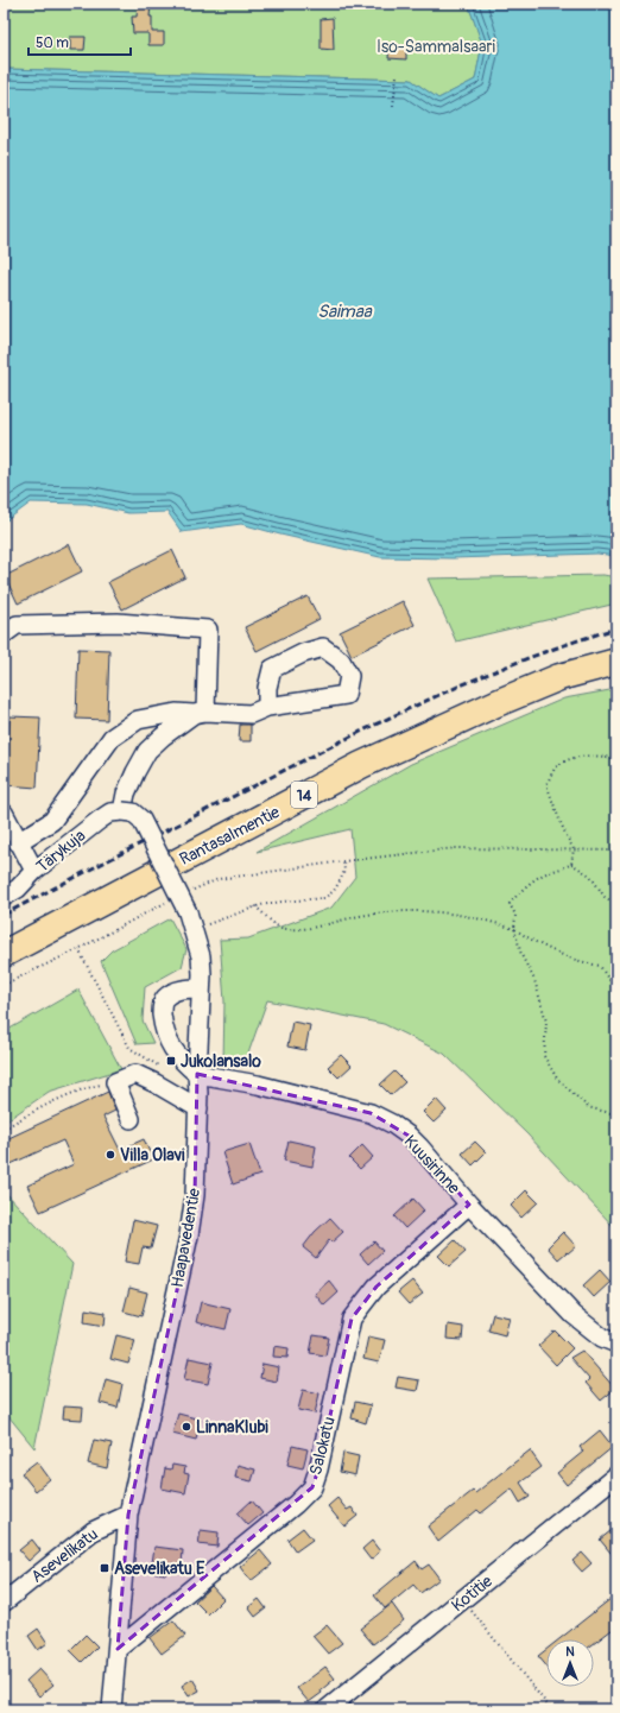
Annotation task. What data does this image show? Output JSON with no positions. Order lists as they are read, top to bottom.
{
  "streets": {
    "highway": ["14", "Rantasalmentie"],
    "street": [
      "Tärykuja",
      "Kuusirinne",
      "Haapavedentie",
      "Salokatu",
      "Asevelikatu",
      "Kotitie"
    ]
  },
  "crossings": [
    ["Tärykuja", "Haapavedentie"],
    ["Kuusirinne", "Haapavedentie"],
    ["Kuusirinne", "Salokatu"],
    ["Haapavedentie", "Salokatu"],
    ["Haapavedentie", "Asevelikatu"]
  ],
  "water": ["Saimaa"],
  "parks": ["Iso-Sammalsaari"],
  "places": {
    "transit": ["Jukolansalo", "Asevelikatu E"],
    "other": ["Villa Olavi", "LinnaKlubi"]
  },
  "scale_bar": "50 m",
  "north": "top"
}
